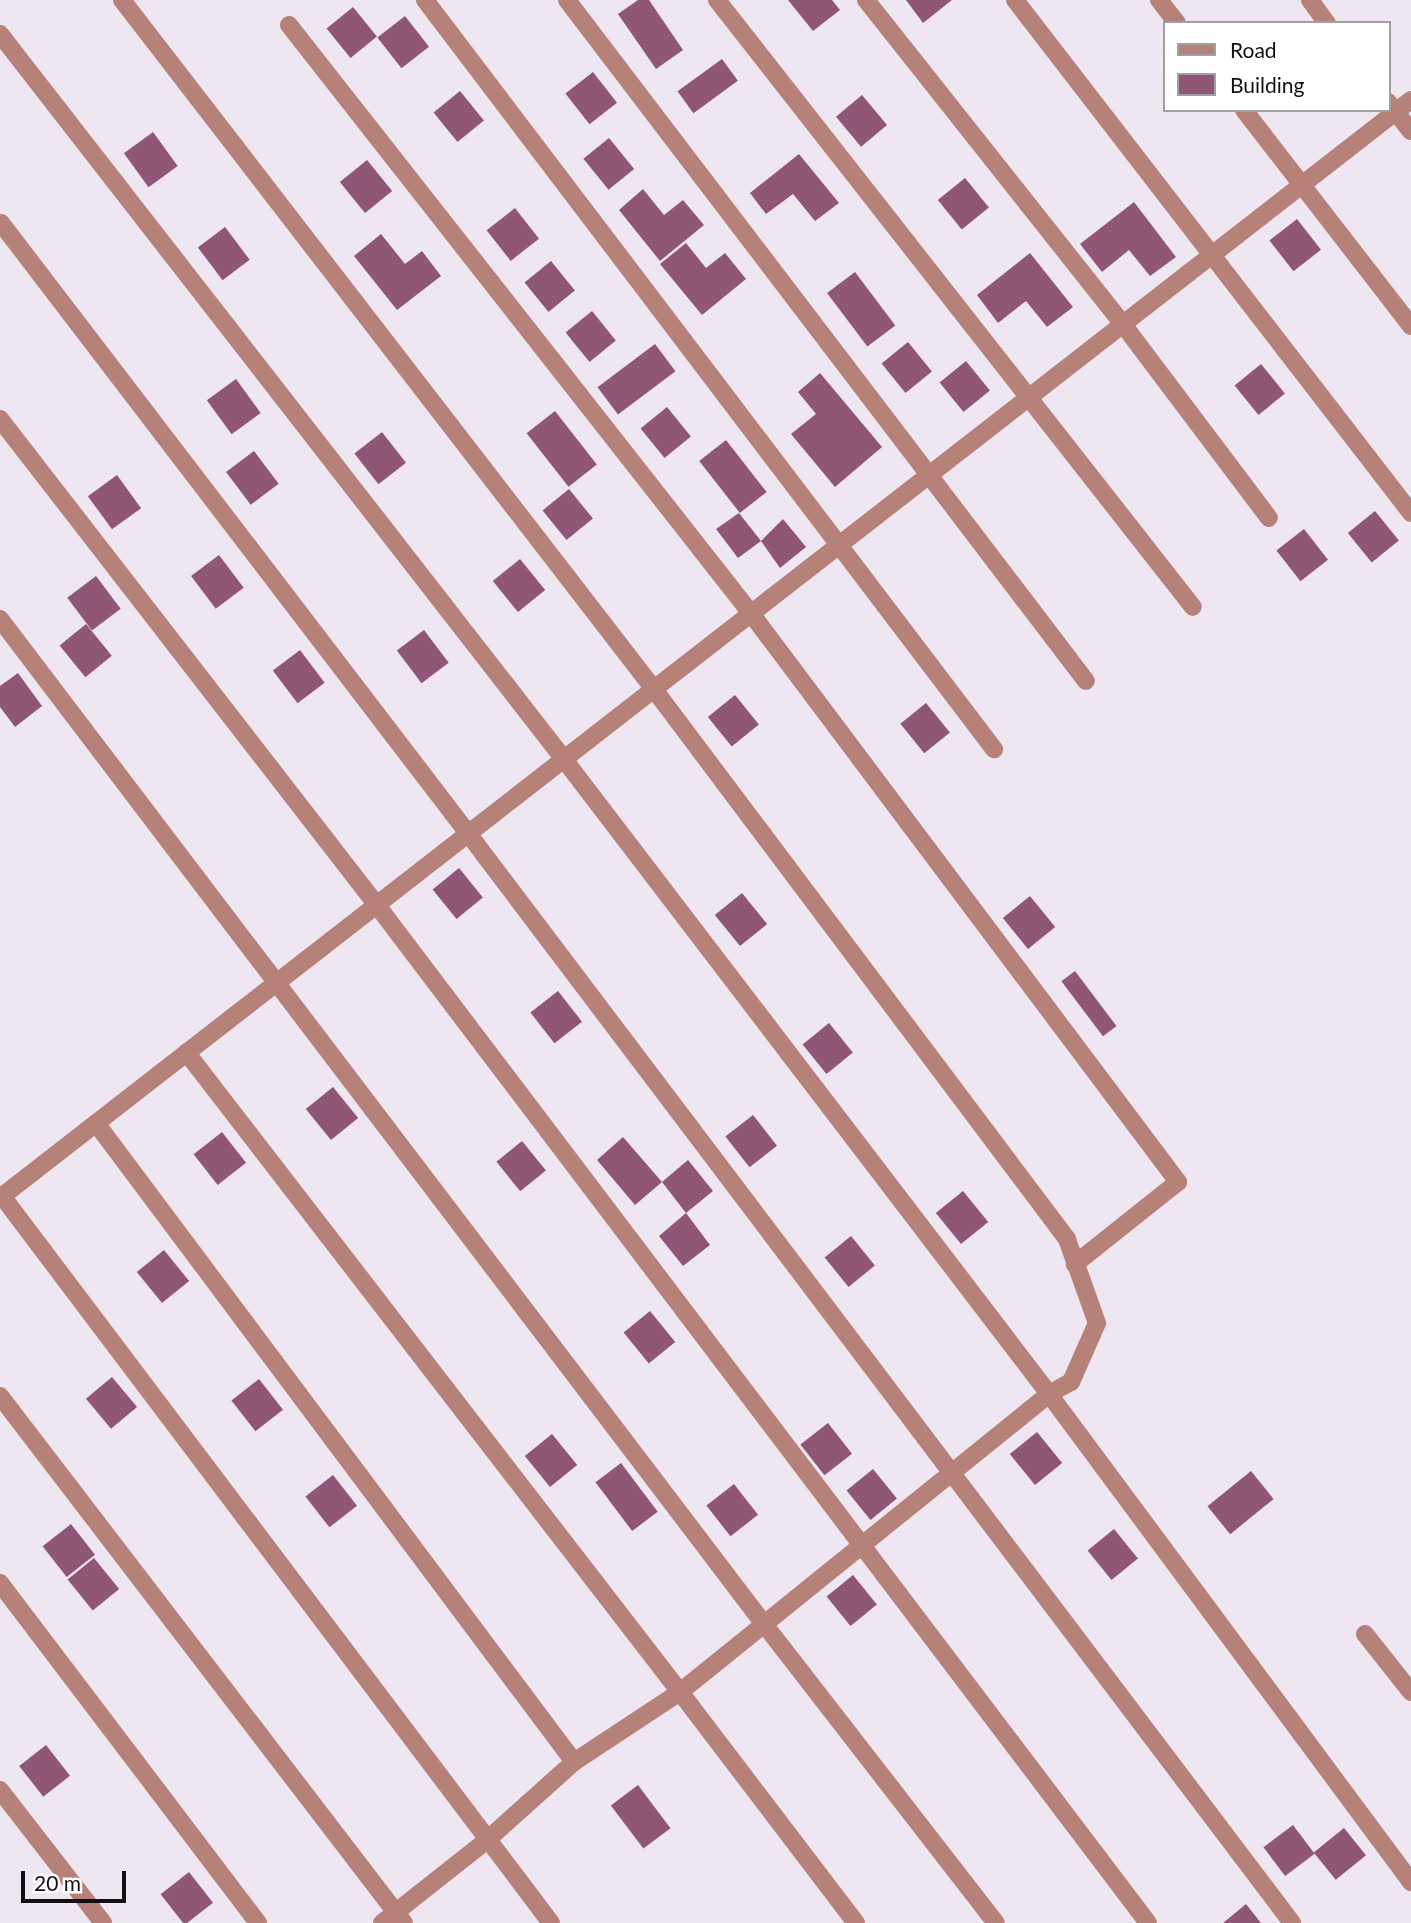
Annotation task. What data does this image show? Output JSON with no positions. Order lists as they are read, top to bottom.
{
  "legend": ["Road", "Building"],
  "scale_bar": "20 m"
}
